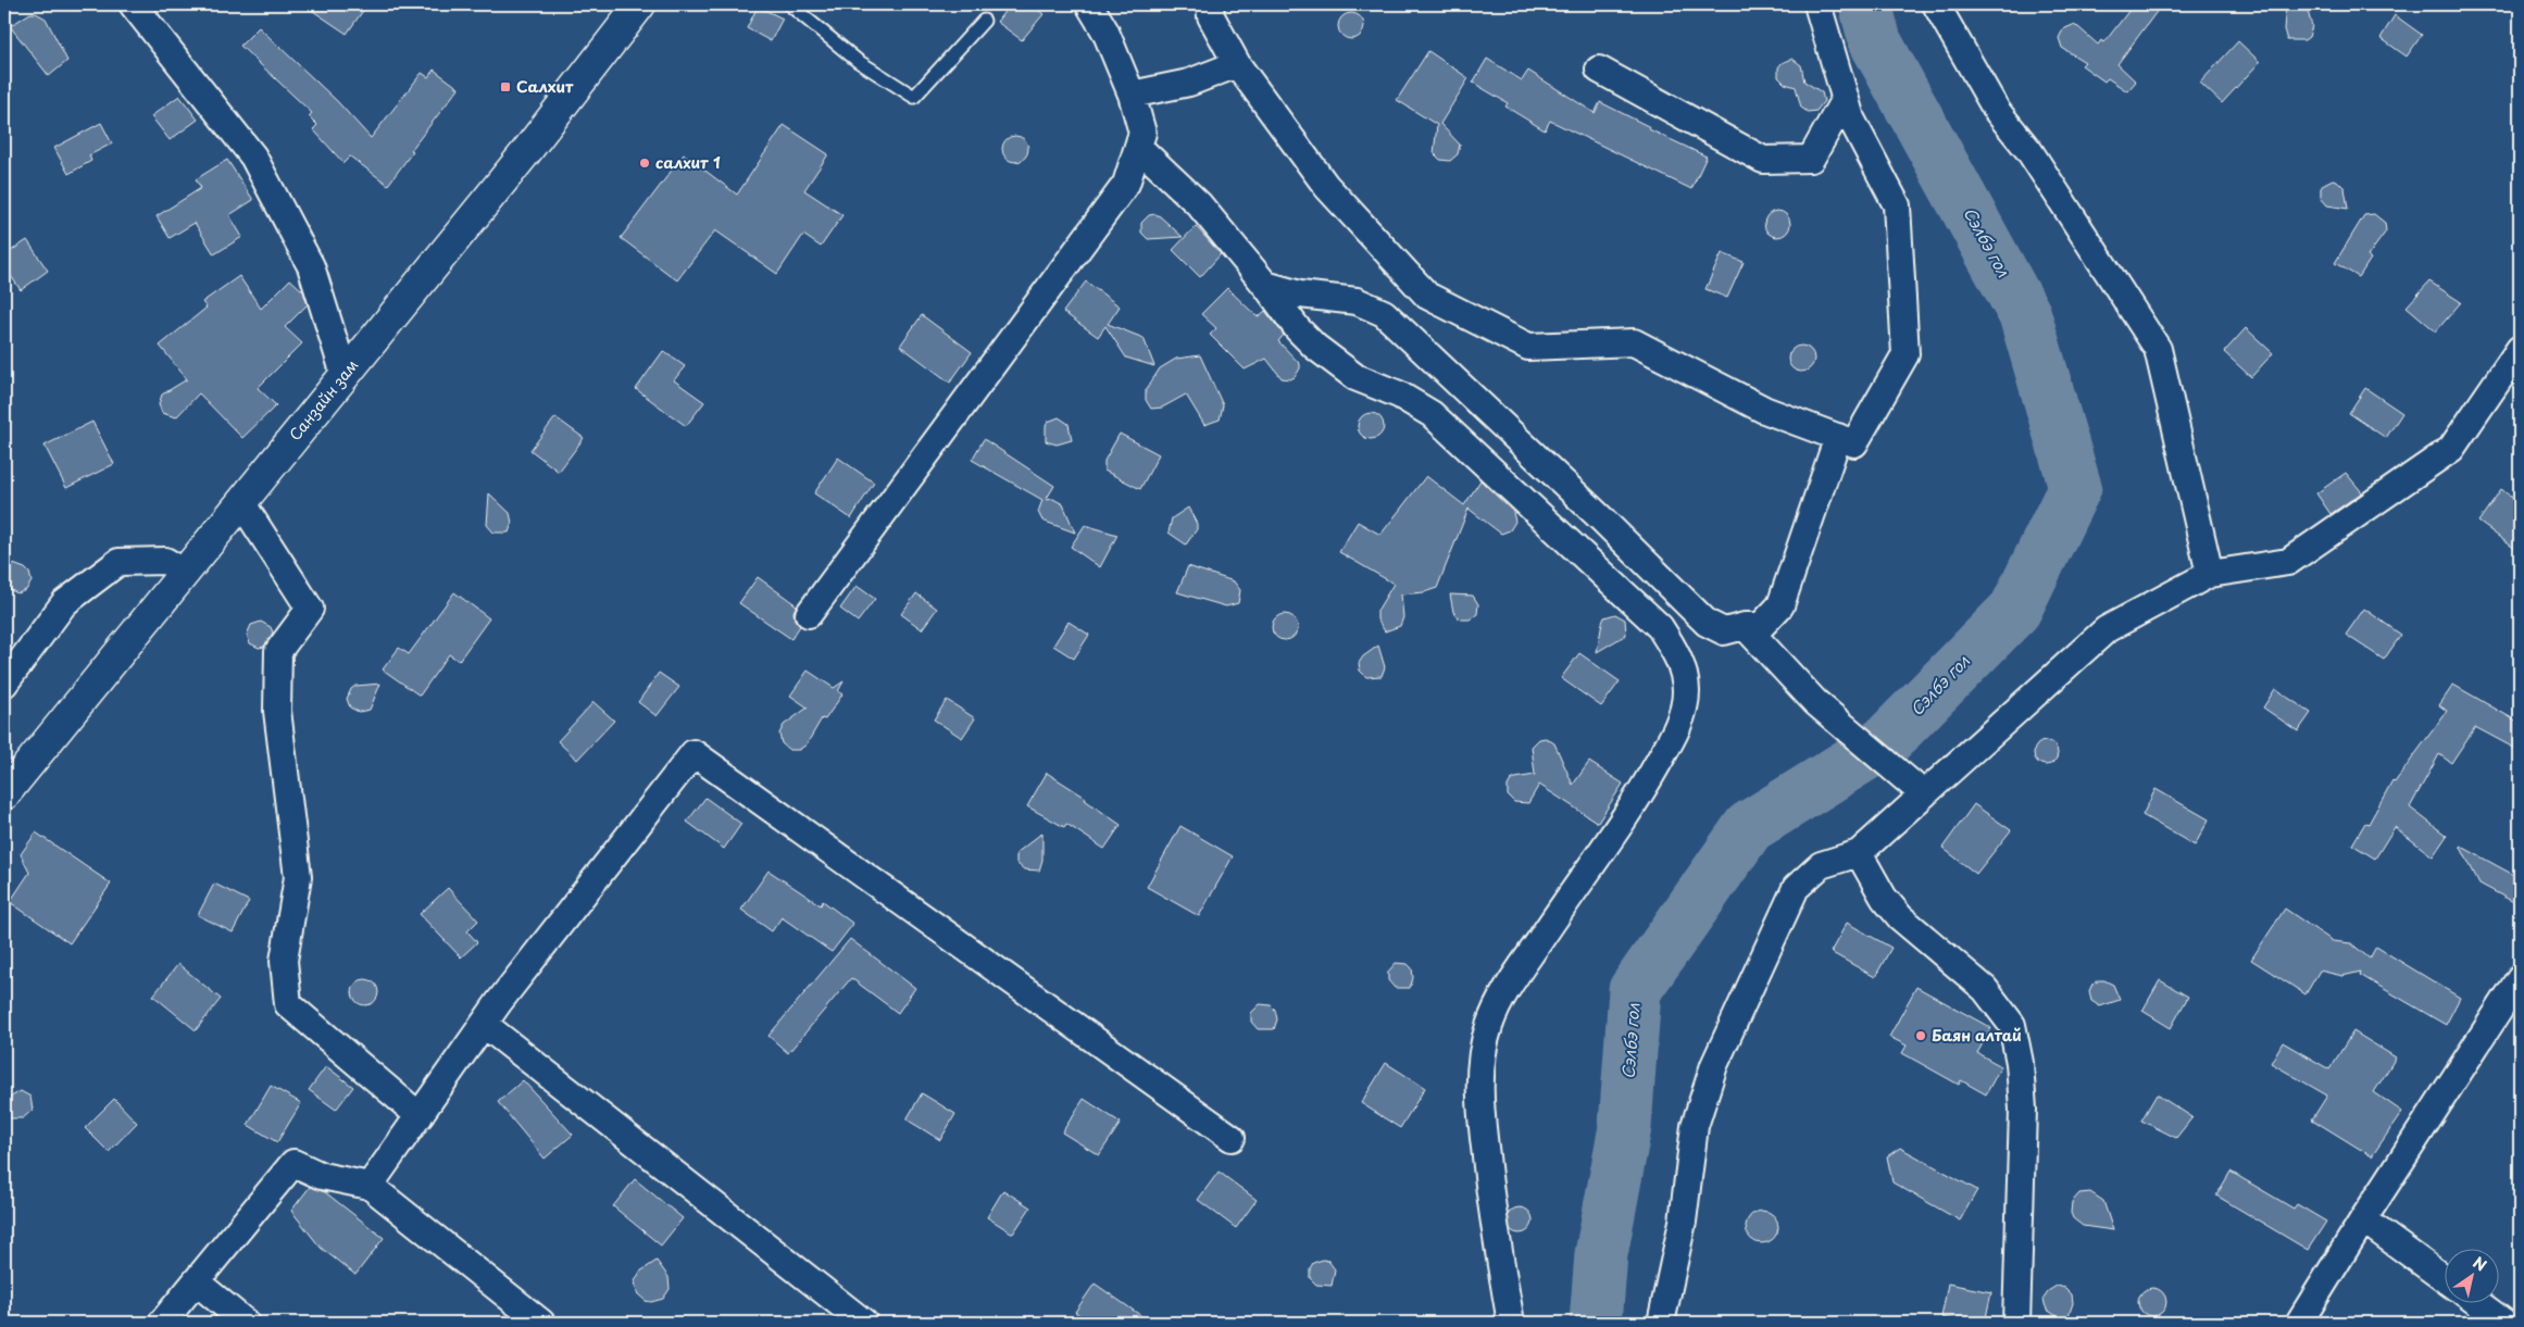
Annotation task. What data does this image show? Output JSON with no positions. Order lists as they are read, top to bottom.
{
  "streets": {
    "main road": ["Санзайн зам"]
  },
  "water": ["Сэлбэ гол"],
  "places": {
    "transit": ["Салхит"],
    "other": ["салхит 1", "Баян алтай"]
  },
  "north": "top right"
}
